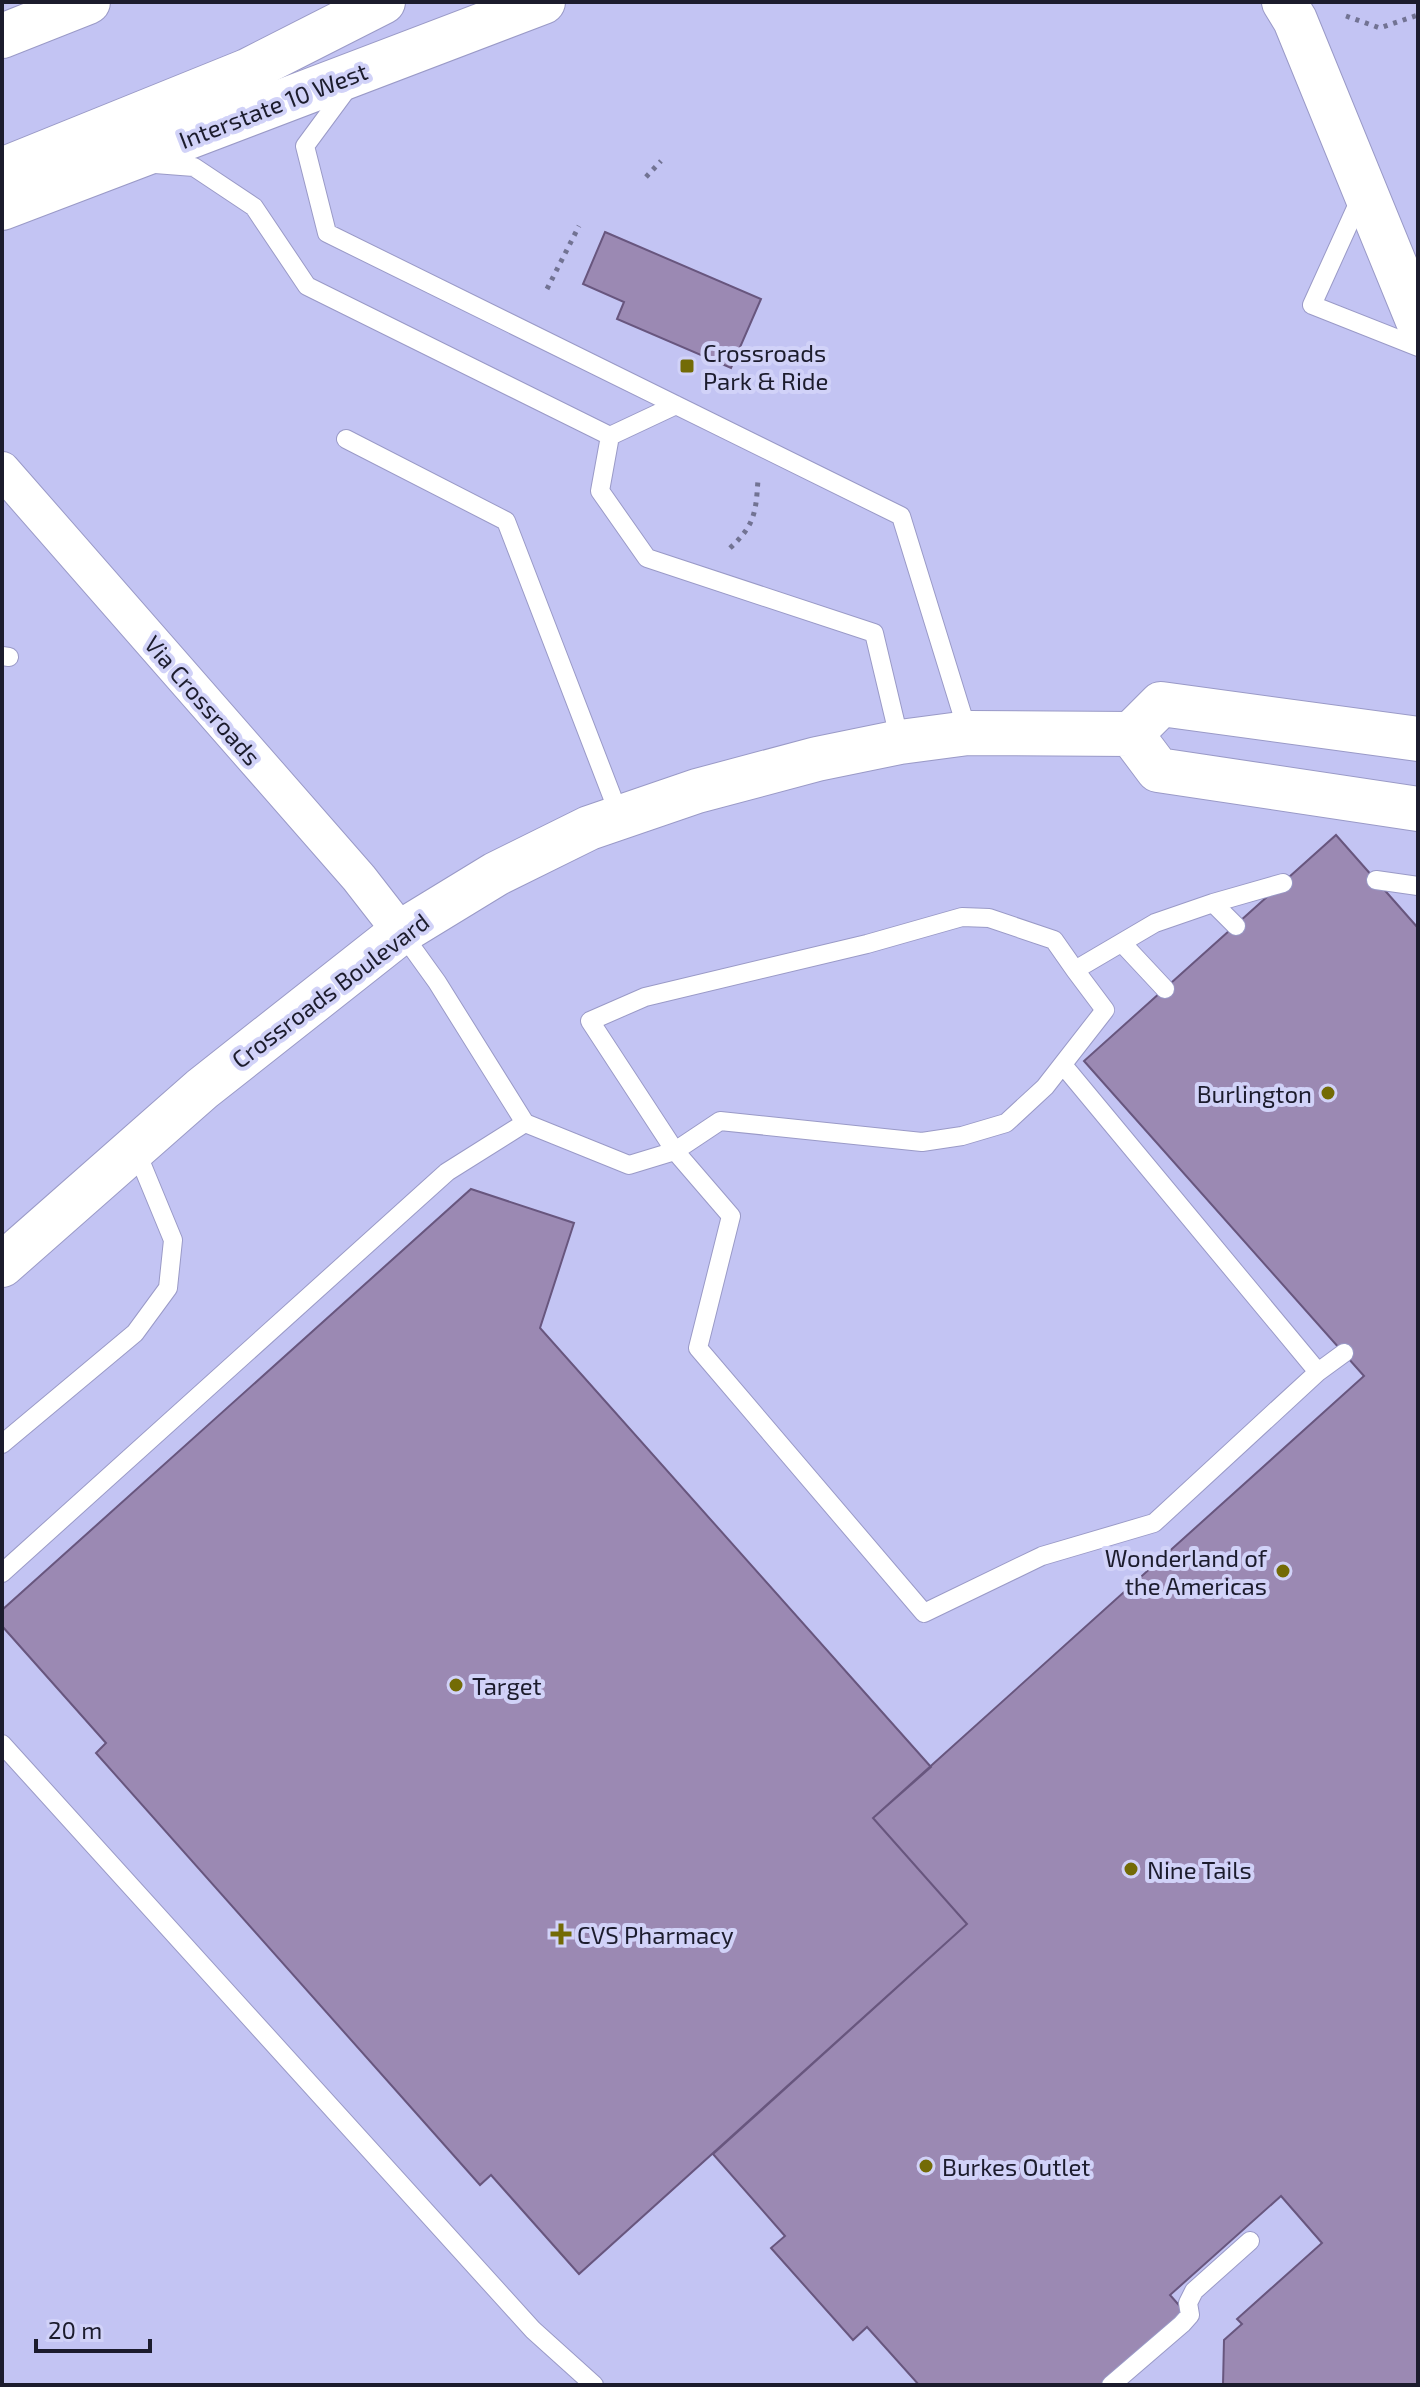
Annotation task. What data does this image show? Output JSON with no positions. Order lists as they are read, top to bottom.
{
  "streets": {
    "main road": ["Interstate 10 West", "Crossroads Boulevard"],
    "street": ["Via Crossroads"]
  },
  "crossings": [
    ["Via Crossroads", "Crossroads Boulevard"]
  ],
  "places": {
    "transit": ["Crossroads Park & Ride"],
    "other": [
      "Burlington",
      "Wonderland of the Americas",
      "Target",
      "Nine Tails",
      "Burkes Outlet"
    ],
    "health": ["CVS Pharmacy"]
  },
  "scale_bar": "20 m"
}
